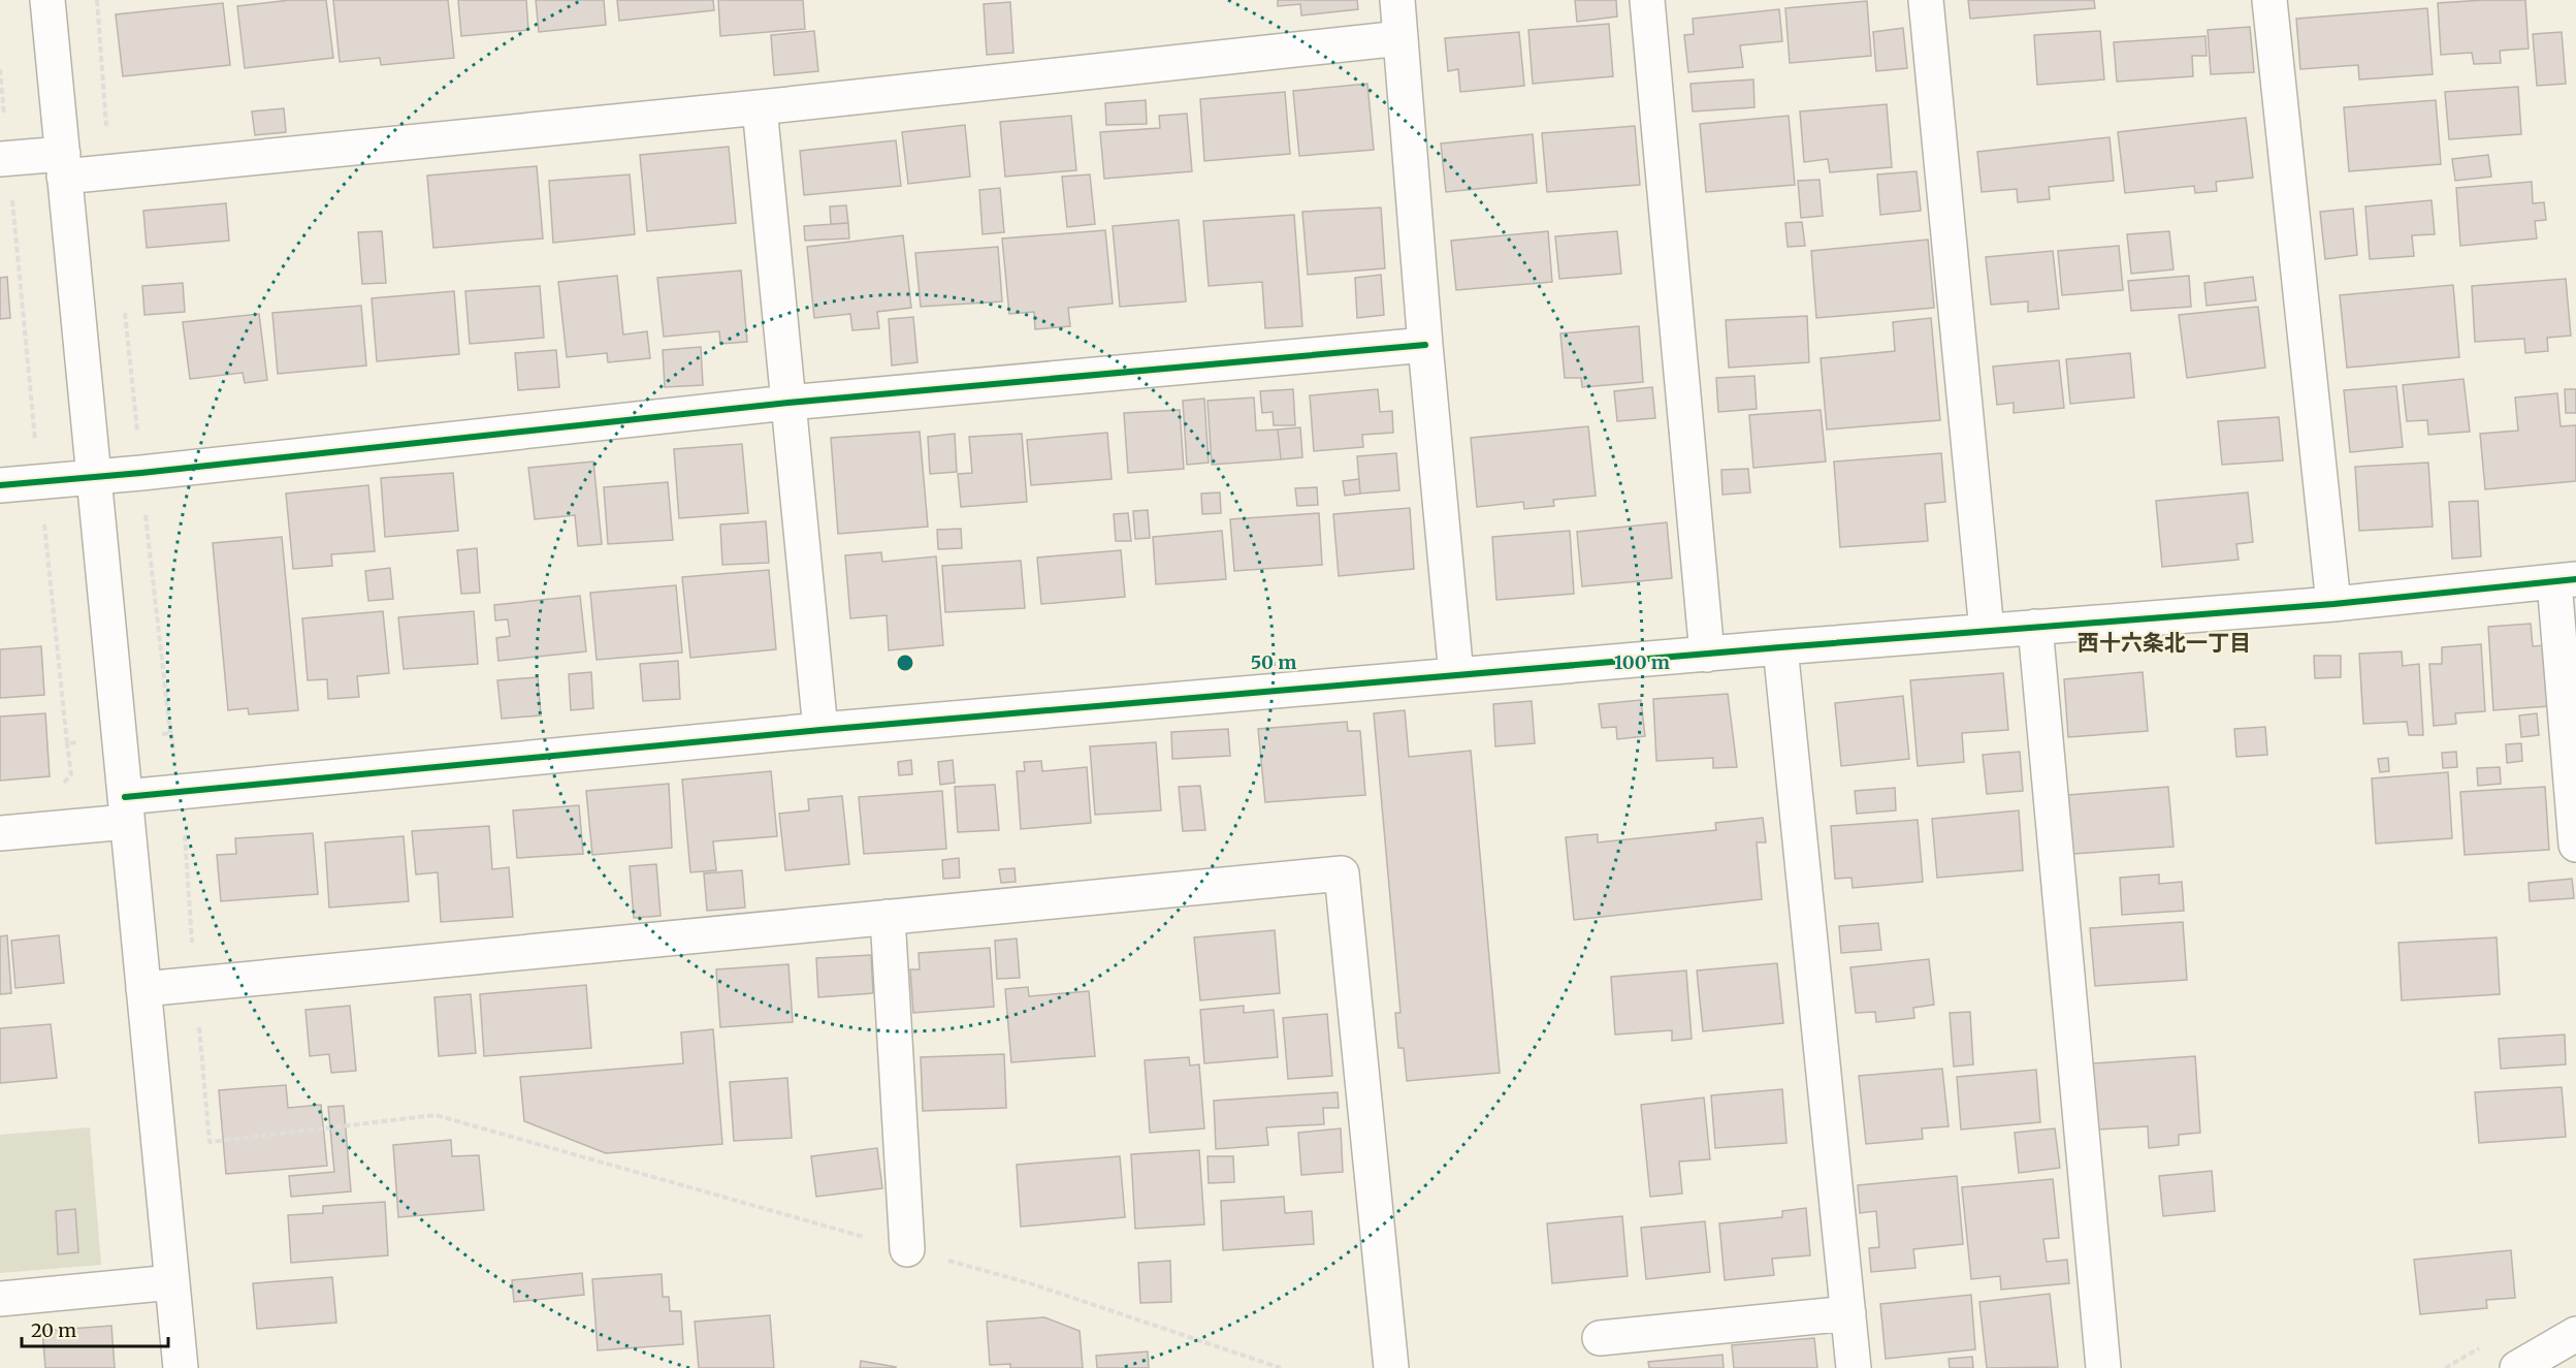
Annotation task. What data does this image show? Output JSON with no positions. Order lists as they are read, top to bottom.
{
  "districts": ["西十六条北一丁目"],
  "scale_bar": "20 m",
  "rings": ["50 m", "100 m"]
}
